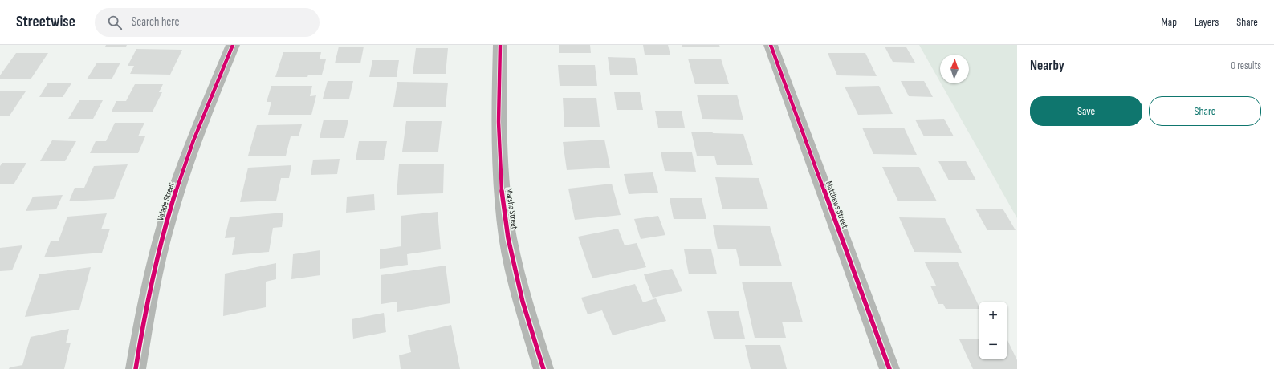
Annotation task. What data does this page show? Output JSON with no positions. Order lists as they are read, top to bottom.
{
  "streets": {
    "street": ["Valade Street", "Matthews Street", "Marsha Street"]
  },
  "north": "top",
  "page": {
    "header": "Streetwise",
    "search": "Search here",
    "nav": ["Map", "Layers", "Share"],
    "heading": ["Nearby", "0 results"],
    "buttons": ["Save", "Share"],
    "map_buttons": ["+", "−"]
  }
}
